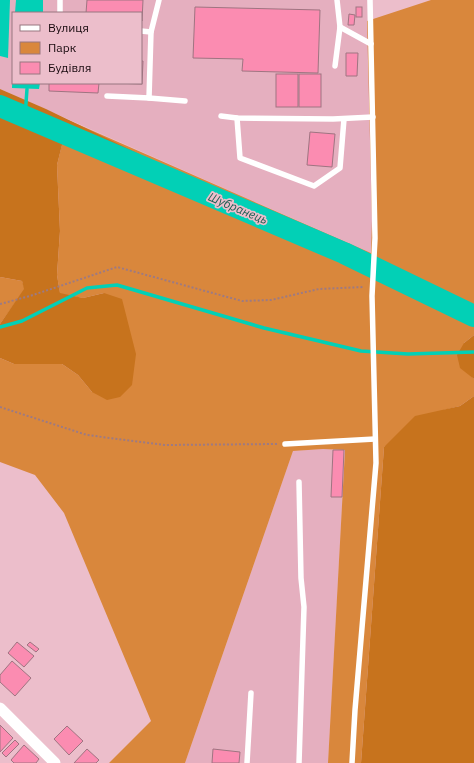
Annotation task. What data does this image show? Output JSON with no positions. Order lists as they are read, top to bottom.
{
  "water": ["Шубранець"],
  "legend": ["Вулиця", "Парк", "Будівля"]
}
